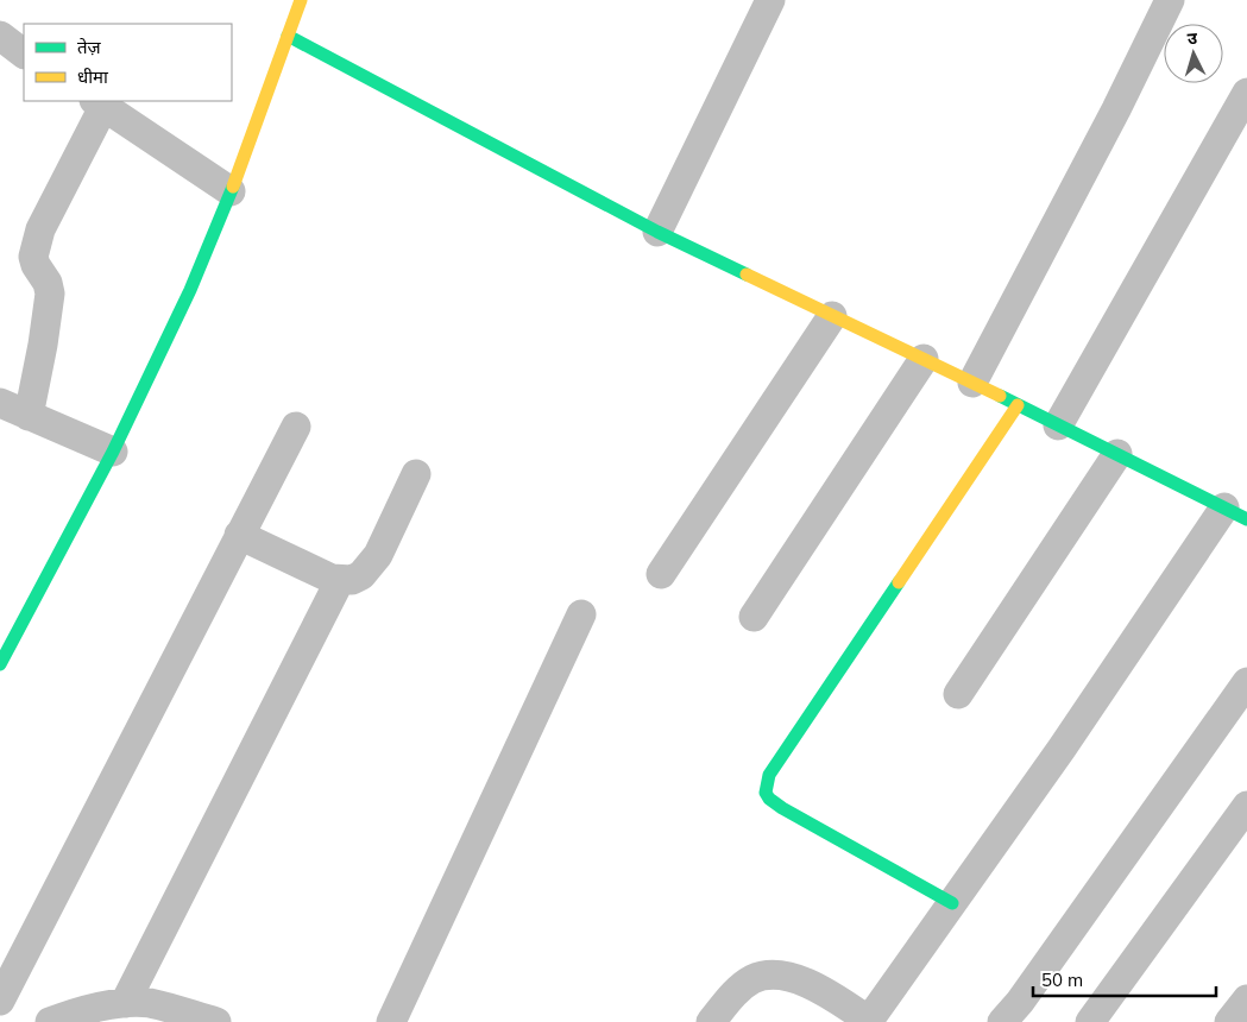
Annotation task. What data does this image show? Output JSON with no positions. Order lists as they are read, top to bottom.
{
  "legend": ["तेज़", "धीमा"],
  "scale_bar": "50 m",
  "north": "top"
}
